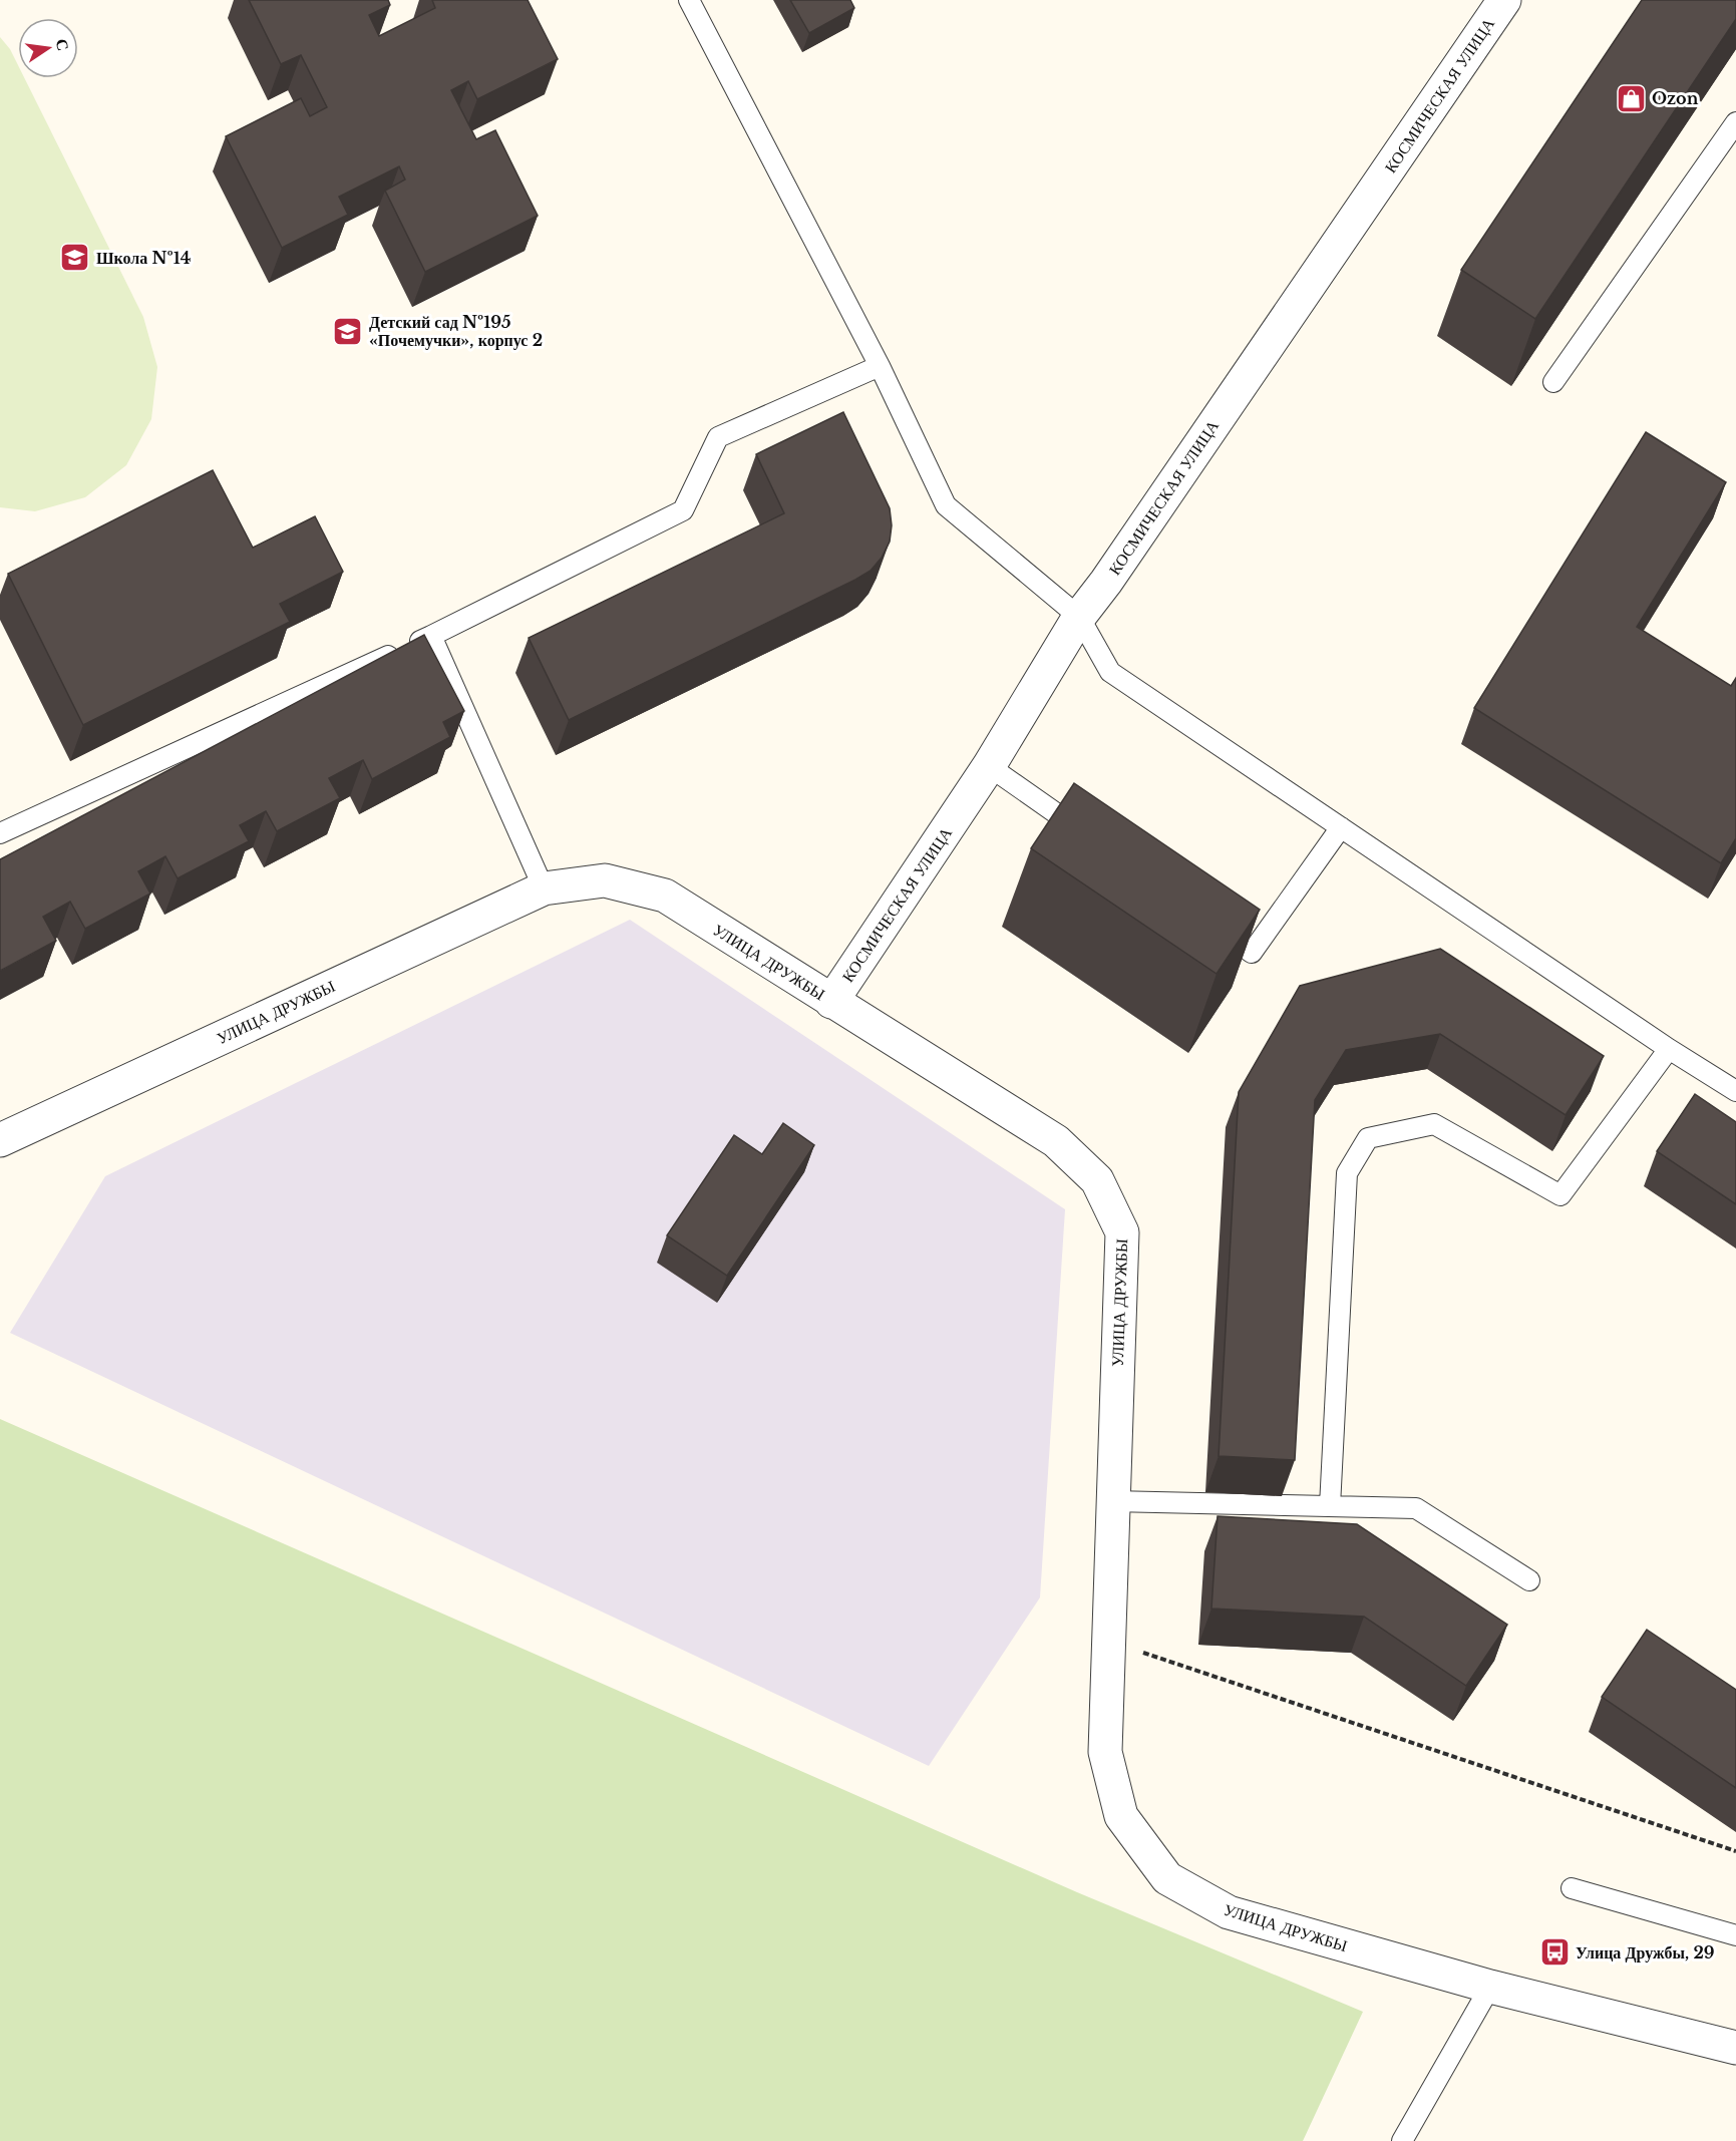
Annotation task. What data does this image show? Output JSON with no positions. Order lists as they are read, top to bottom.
{
  "streets": {
    "street": ["КОСМИЧЕСКАЯ УЛИЦА", "УЛИЦА ДРУЖБЫ"]
  },
  "crossings": [
    ["КОСМИЧЕСКАЯ УЛИЦА", "УЛИЦА ДРУЖБЫ"]
  ],
  "places": {
    "shop": ["Ozon"],
    "school or university": ["Школа №14", "Детский сад №195 «Почемучки», корпус 2"],
    "bus stop": ["Улица Дружбы, 29"]
  },
  "north": "right"
}
